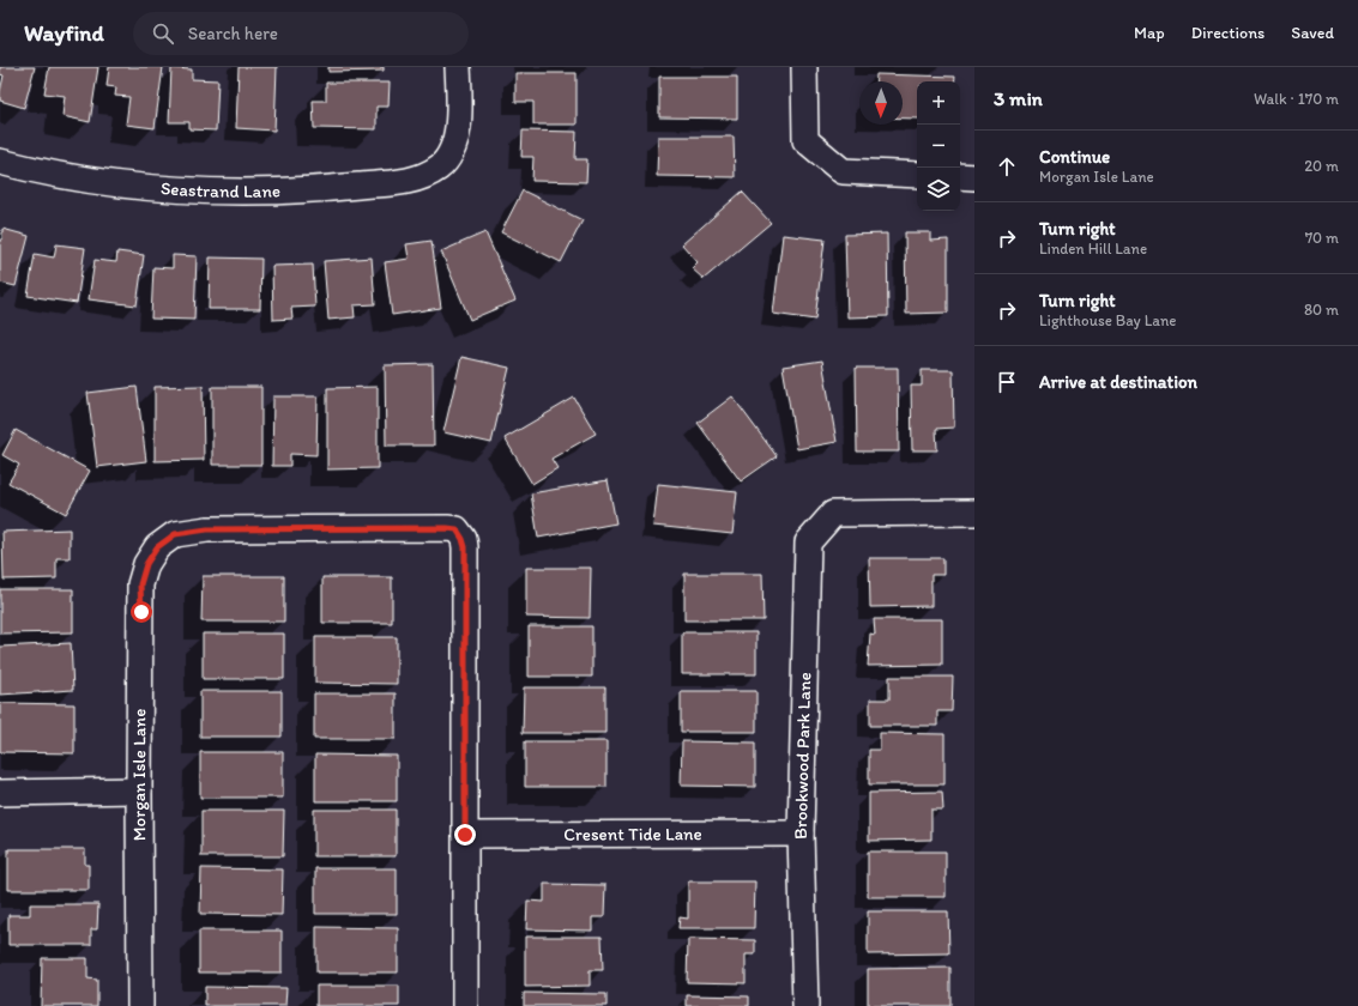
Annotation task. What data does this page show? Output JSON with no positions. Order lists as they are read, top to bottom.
{
  "streets": {
    "street": [
      "Seastrand Lane",
      "Brookwood Park Lane",
      "Morgan Isle Lane",
      "Cresent Tide Lane"
    ]
  },
  "crossings": [
    ["Brookwood Park Lane", "Cresent Tide Lane"],
    ["Morgan Isle Lane", "Cresent Tide Lane"]
  ],
  "north": "bottom",
  "page": {
    "header": "Wayfind",
    "search": "Search here",
    "nav": ["Map", "Directions", "Saved"],
    "heading": ["3 min", "Walk · 170 m"],
    "map_buttons": ["+", "−"],
    "list": [
      ["Continue", "Morgan Isle Lane", "20 m"],
      ["Turn right", "Linden Hill Lane", "70 m"],
      ["Turn right", "Lighthouse Bay Lane", "80 m"],
      "Arrive at destination"
    ]
  }
}
